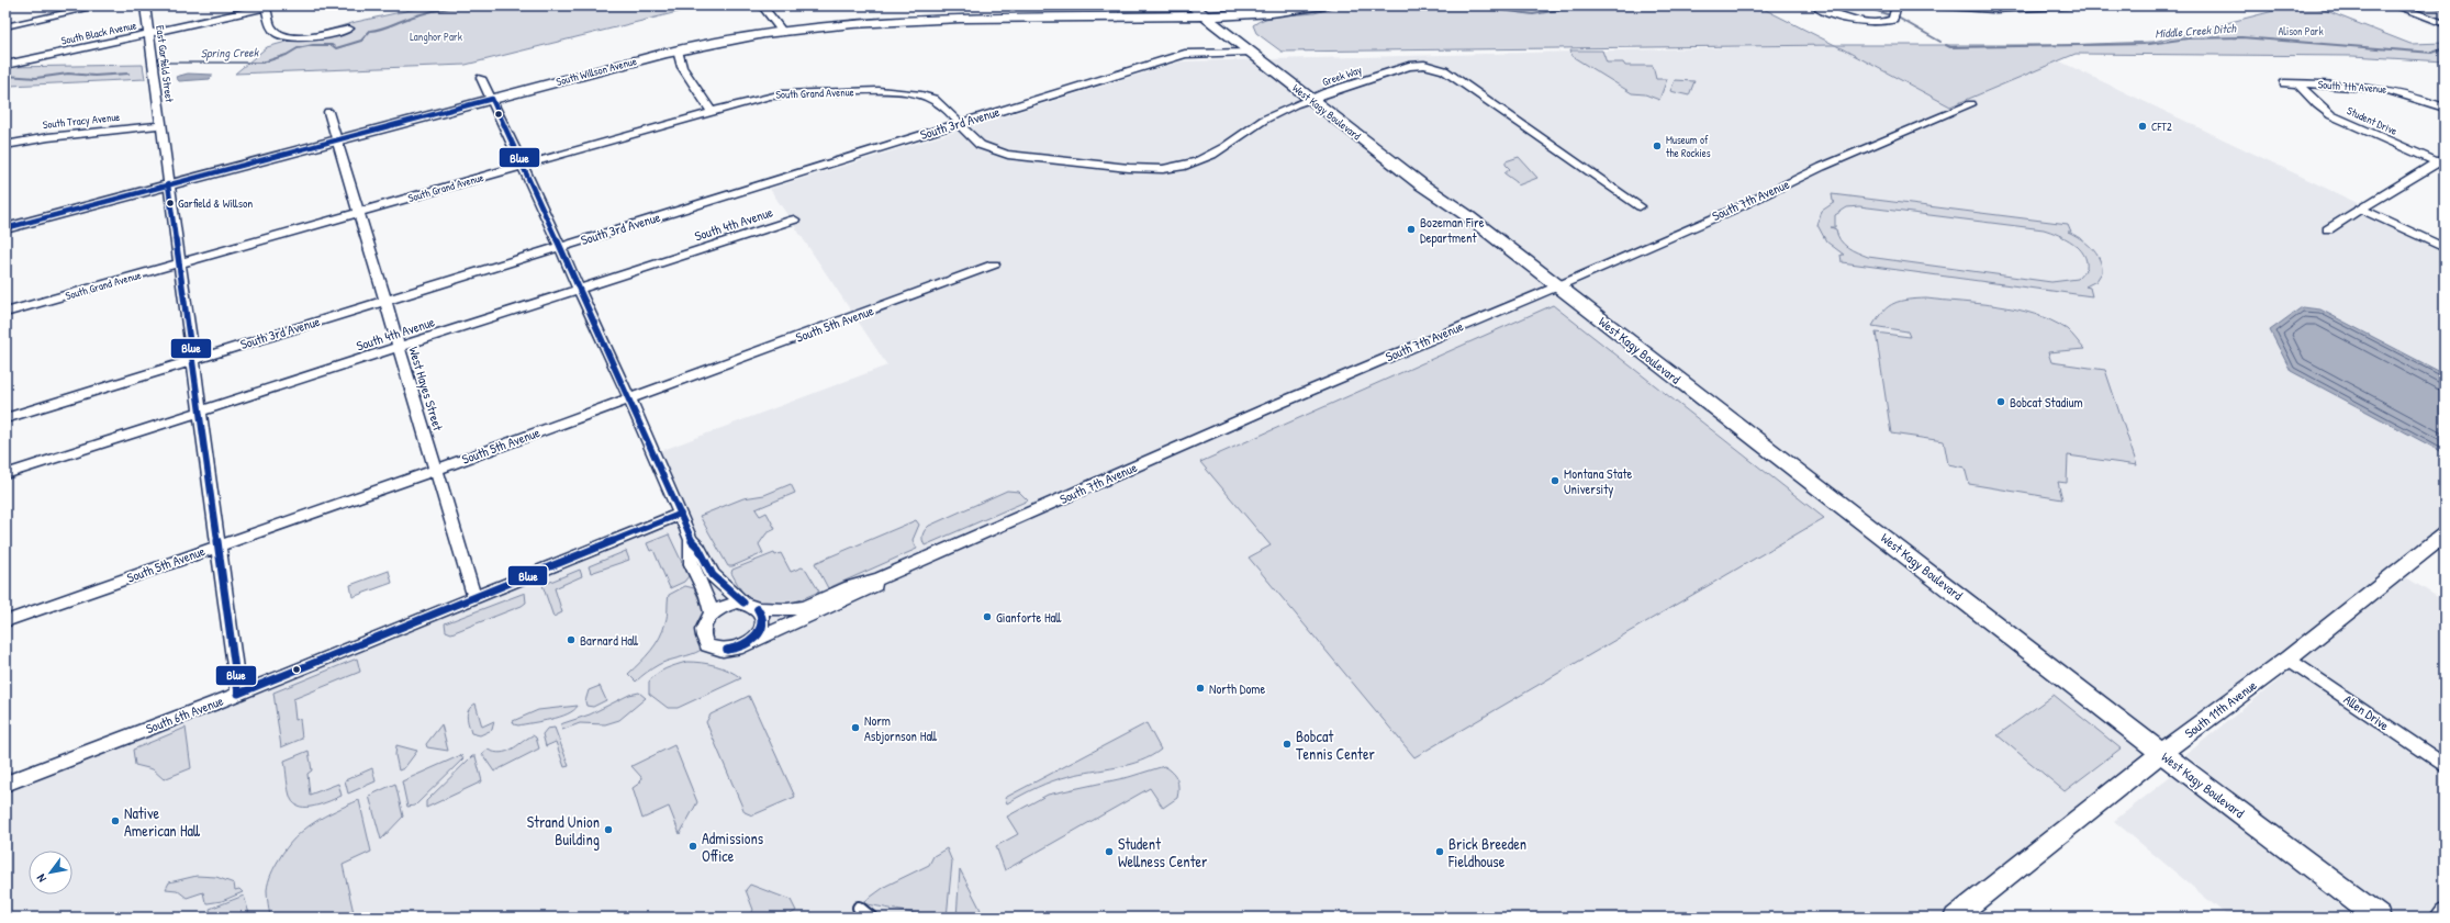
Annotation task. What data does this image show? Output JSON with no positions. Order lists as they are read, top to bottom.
{
  "streets": {
    "main road": ["South Willson Avenue", "West Kagy Boulevard"],
    "street": [
      "South Black Avenue",
      "East Garfield Street",
      "Greek Way",
      "South 7th Avenue",
      "South Grand Avenue",
      "South Tracy Avenue",
      "Student Drive",
      "South 3rd Avenue",
      "South 4th Avenue",
      "South 5th Avenue",
      "West Hayes Street",
      "South 11th Avenue",
      "Allen Drive",
      "South 6th Avenue"
    ]
  },
  "crossings": [
    ["South Black Avenue", "East Garfield Street"],
    ["East Garfield Street", "South Willson Avenue"],
    ["East Garfield Street", "South Grand Avenue"],
    ["East Garfield Street", "South Tracy Avenue"],
    ["East Garfield Street", "South 3rd Avenue"],
    ["East Garfield Street", "South 4th Avenue"],
    ["East Garfield Street", "South 5th Avenue"],
    ["East Garfield Street", "South 6th Avenue"],
    ["South Willson Avenue", "West Kagy Boulevard"],
    ["South Willson Avenue", "West Hayes Street"],
    ["Greek Way", "South Grand Avenue"],
    ["Greek Way", "West Kagy Boulevard"],
    ["Greek Way", "South 3rd Avenue"],
    ["South 7th Avenue", "West Kagy Boulevard"],
    ["South 7th Avenue", "Student Drive"],
    ["South Grand Avenue", "South 3rd Avenue"],
    ["South Grand Avenue", "West Hayes Street"],
    ["West Kagy Boulevard", "South 3rd Avenue"],
    ["West Kagy Boulevard", "South 11th Avenue"],
    ["South 3rd Avenue", "West Hayes Street"],
    ["South 4th Avenue", "West Hayes Street"],
    ["South 5th Avenue", "West Hayes Street"],
    ["West Hayes Street", "South 6th Avenue"],
    ["South 11th Avenue", "Allen Drive"]
  ],
  "water": ["Middle Creek Ditch", "Spring Creek"],
  "parks": ["Alison Park", "Langhor Park"],
  "places": [
    "CFT2",
    "Museum of the Rockies",
    "Garfield & Willson",
    "Bozeman Fire Department",
    "Bobcat Stadium",
    "Montana State University",
    "Gianforte Hall",
    "Barnard Hall",
    "North Dome",
    "Norm Asbjornson Hall",
    "Bobcat Tennis Center",
    "Native American Hall",
    "Strand Union Building",
    "Admissions Office",
    "Student Wellness Center",
    "Brick Breeden Fieldhouse"
  ],
  "lines": ["transit line Blue"],
  "north": "bottom left"
}
